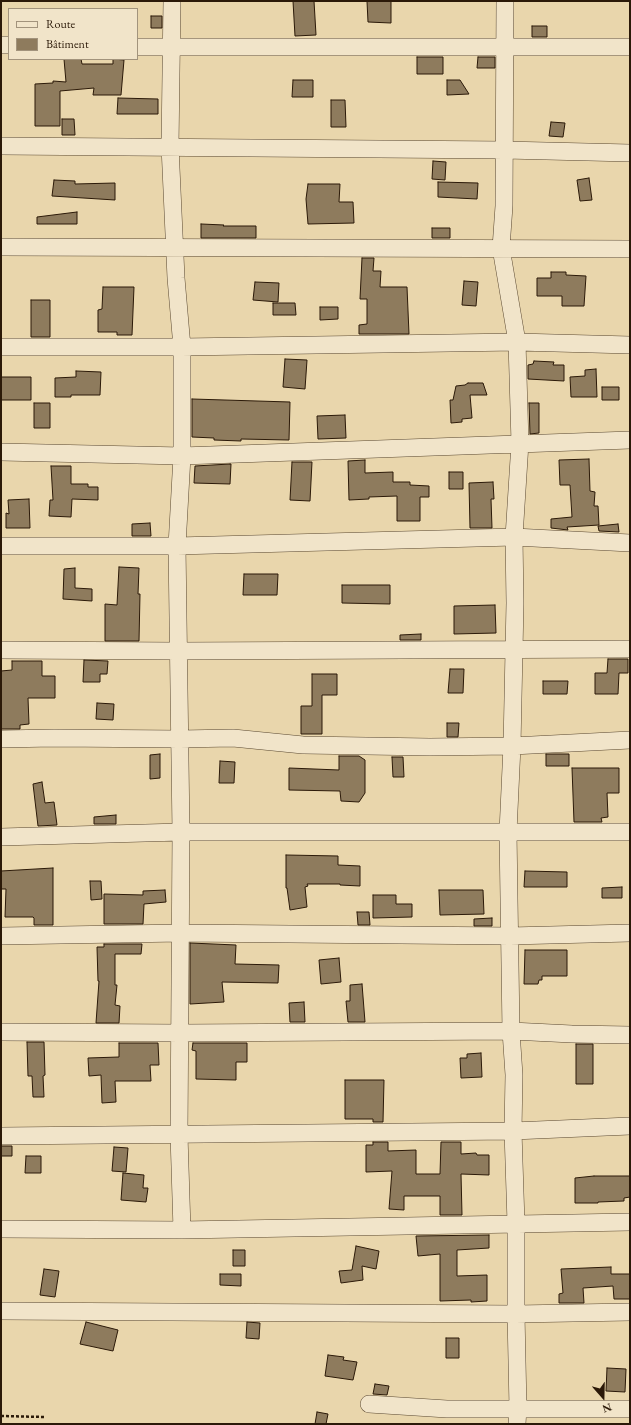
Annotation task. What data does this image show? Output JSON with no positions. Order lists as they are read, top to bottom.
{
  "legend": ["Route", "Bâtiment"],
  "north": "bottom"
}
